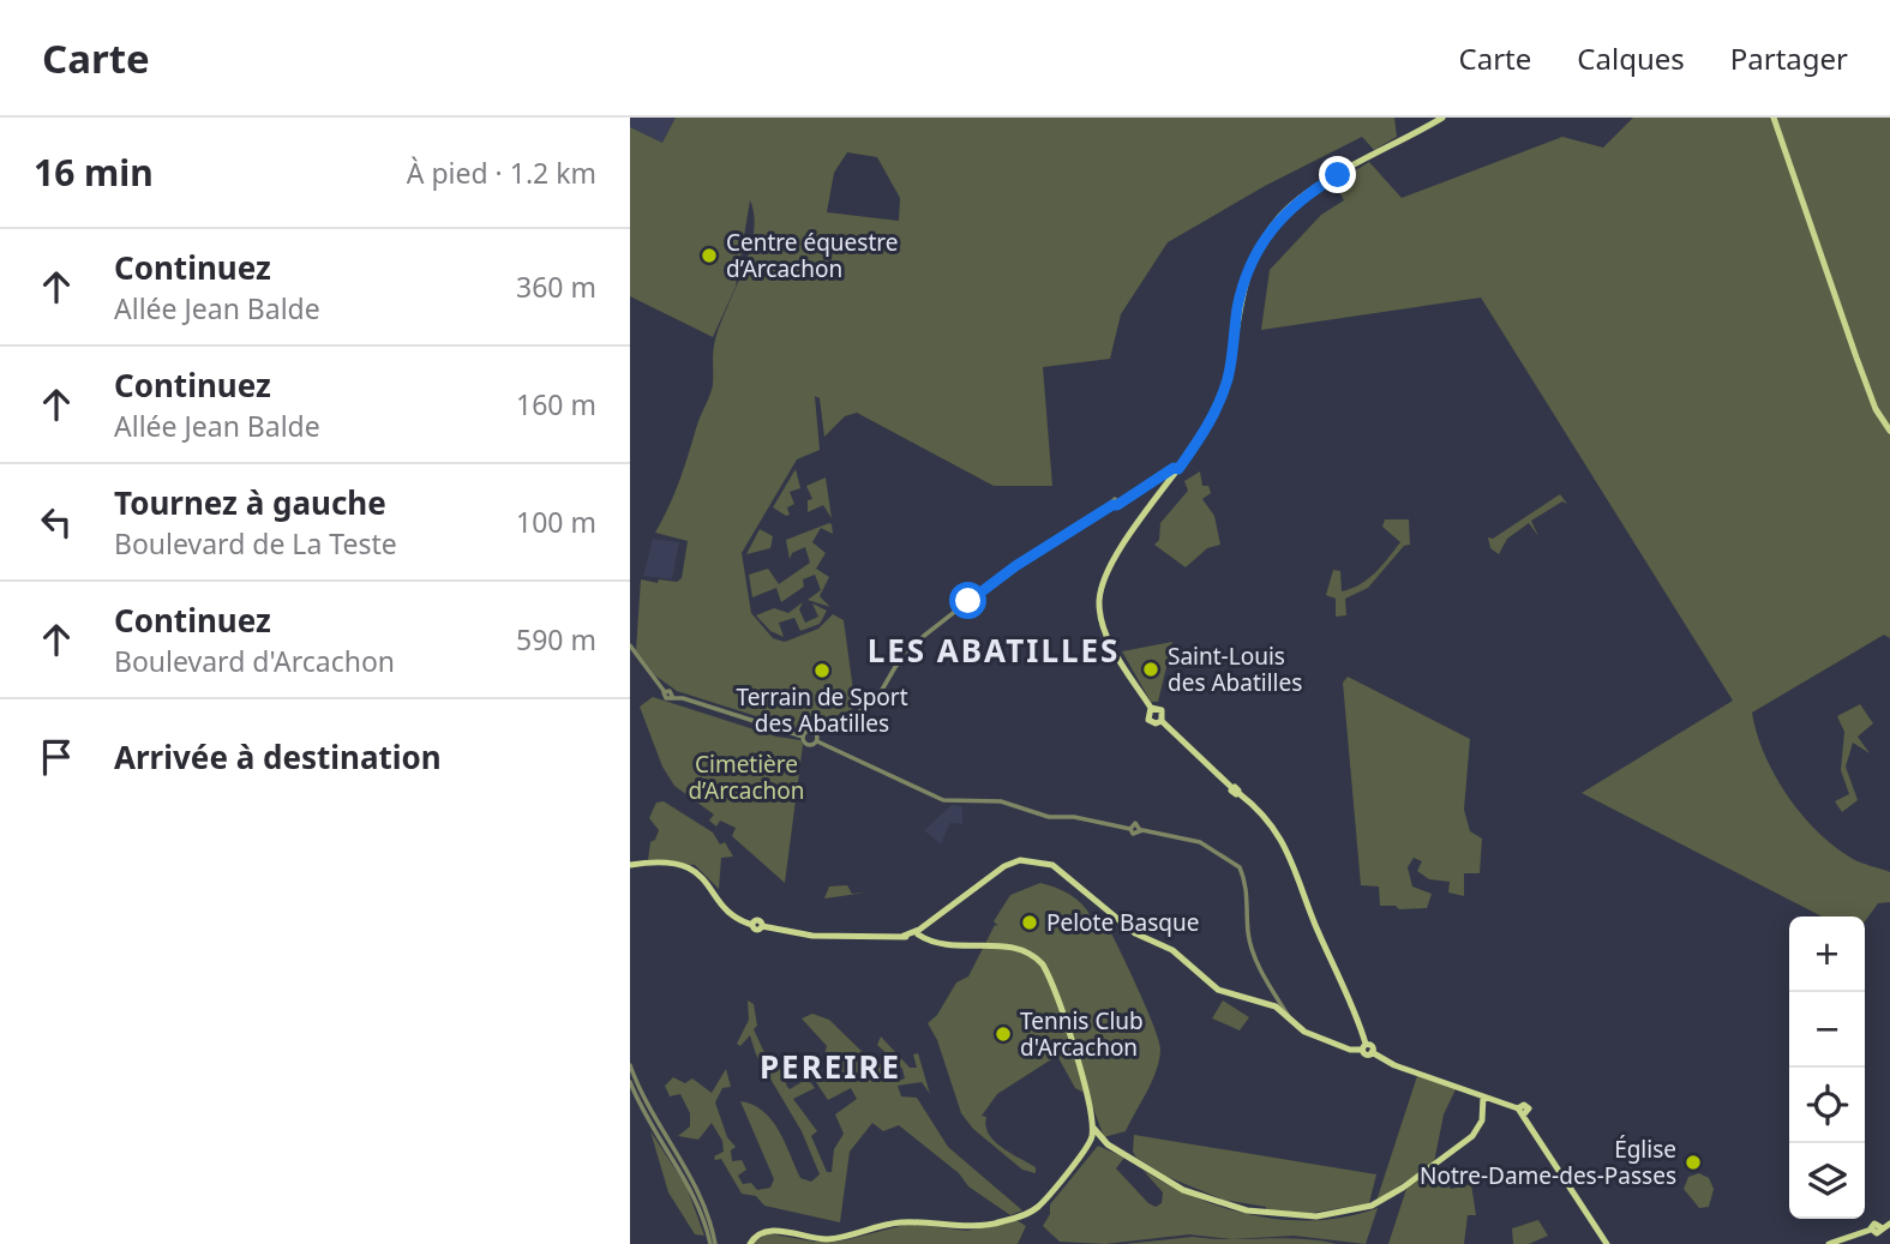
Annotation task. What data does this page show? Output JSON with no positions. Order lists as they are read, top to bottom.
{
  "districts": ["LES ABATILLES", "PEREIRE"],
  "parks": ["Cimetière d’Arcachon"],
  "places": [
    "Centre équestre d’Arcachon",
    "Saint-Louis des Abatilles",
    "Terrain de Sport des Abatilles",
    "Pelote Basque",
    "Tennis Club d'Arcachon",
    "Église Notre-Dame-des-Passes"
  ],
  "page": {
    "header": "Carte",
    "nav": ["Carte", "Calques", "Partager"],
    "heading": ["16 min", "À pied · 1.2 km"],
    "list": [
      ["Continuez", "Allée Jean Balde", "360 m"],
      ["Continuez", "Allée Jean Balde", "160 m"],
      ["Tournez à gauche", "Boulevard de La Teste", "100 m"],
      ["Continuez", "Boulevard d'Arcachon", "590 m"],
      "Arrivée à destination"
    ],
    "map_buttons": ["+", "−"]
  }
}
